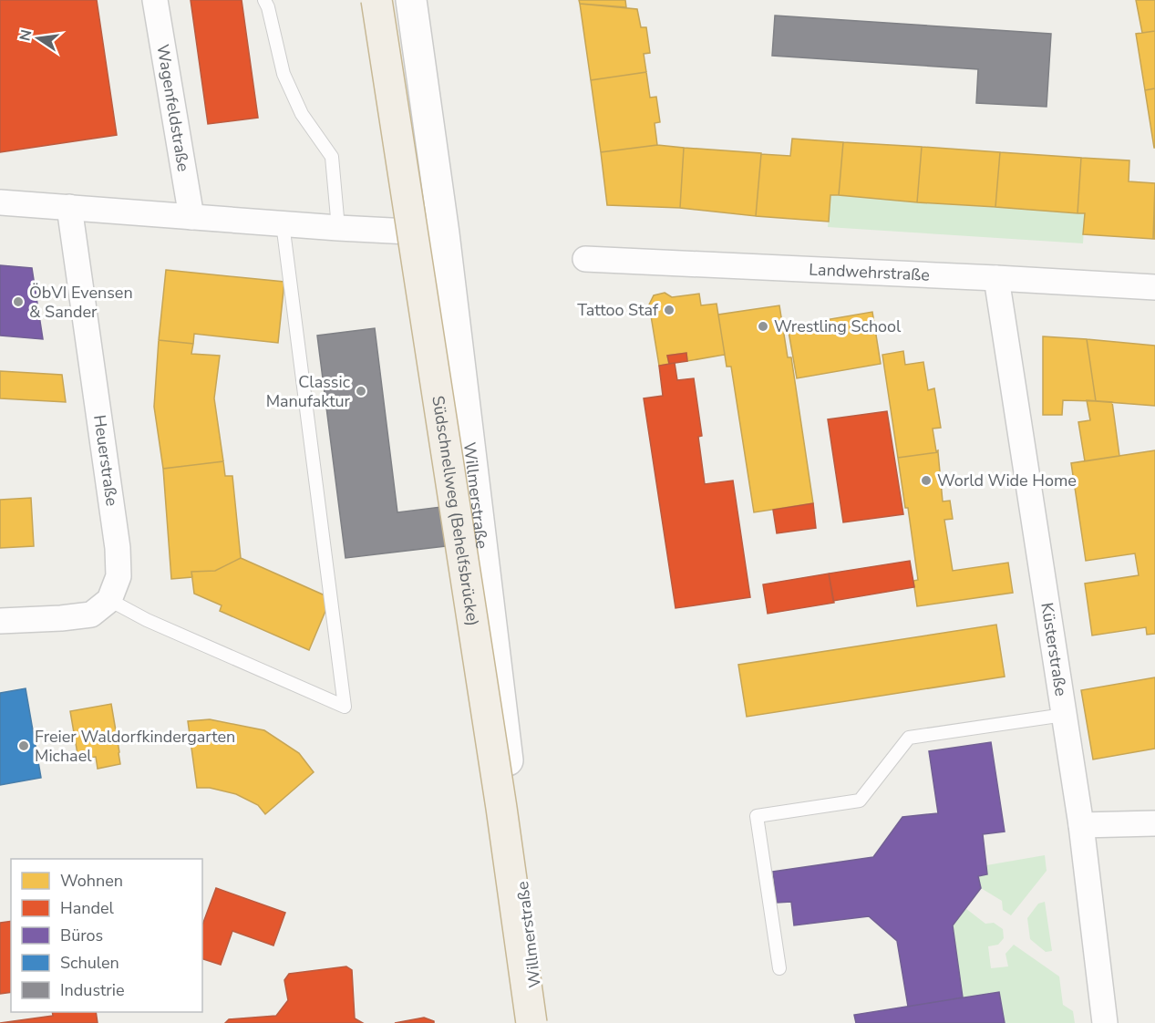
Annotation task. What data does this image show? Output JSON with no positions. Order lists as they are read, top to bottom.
{
  "streets": {
    "highway": ["Südschnellweg (Behelfsbrücke)"],
    "main road": ["Willmerstraße"],
    "street": [
      "Wagenfeldstraße",
      "Landwehrstraße",
      "Heuerstraße",
      "Küsterstraße"
    ]
  },
  "crossings": [
    ["Landwehrstraße", "Küsterstraße"]
  ],
  "places": [
    "ÖbVI Evensen & Sander",
    "Tattoo Staf",
    "Wrestling School",
    "Classic Manufaktur",
    "World Wide Home",
    "Freier Waldorfkindergarten Michael"
  ],
  "legend": [
    "Wohnen",
    "Handel",
    "Büros",
    "Schulen",
    "Industrie"
  ],
  "north": "left"
}
